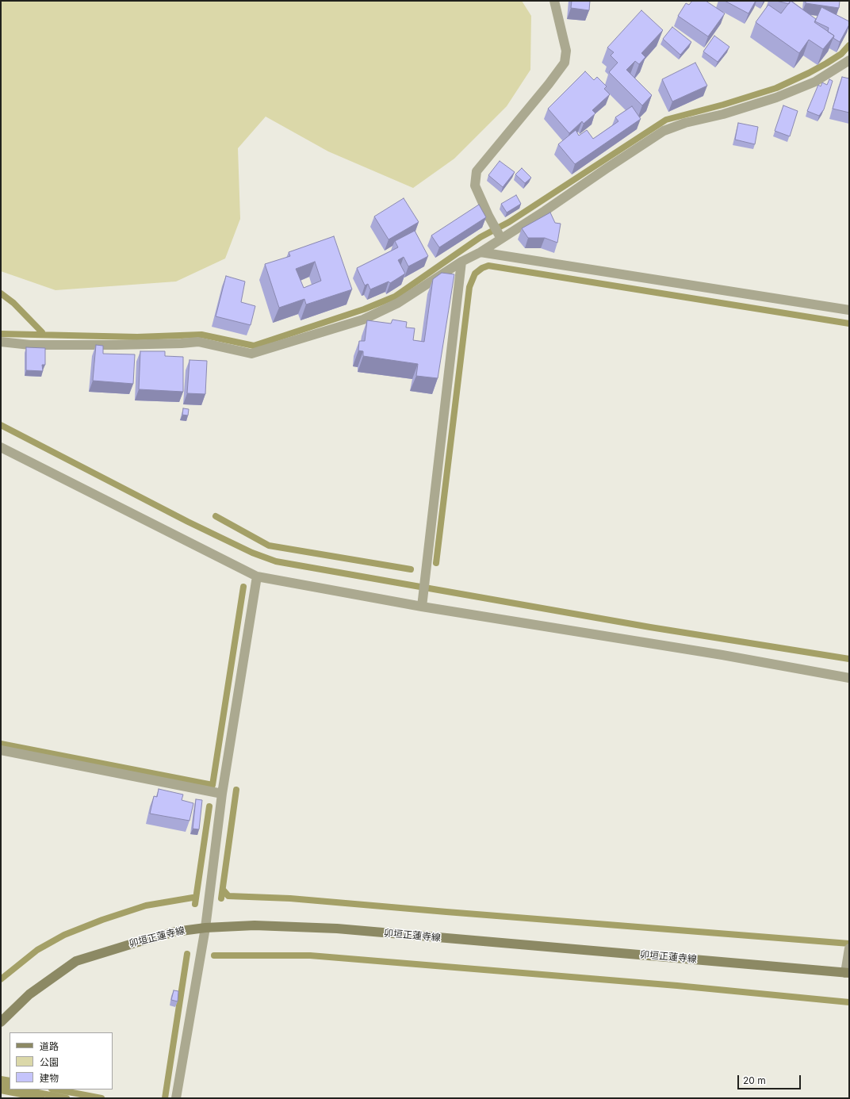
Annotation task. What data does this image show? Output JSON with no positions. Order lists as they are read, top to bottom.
{
  "streets": {
    "main road": ["卯垣正蓮寺線"]
  },
  "legend": ["道路", "公園", "建物"],
  "scale_bar": "20 m"
}
